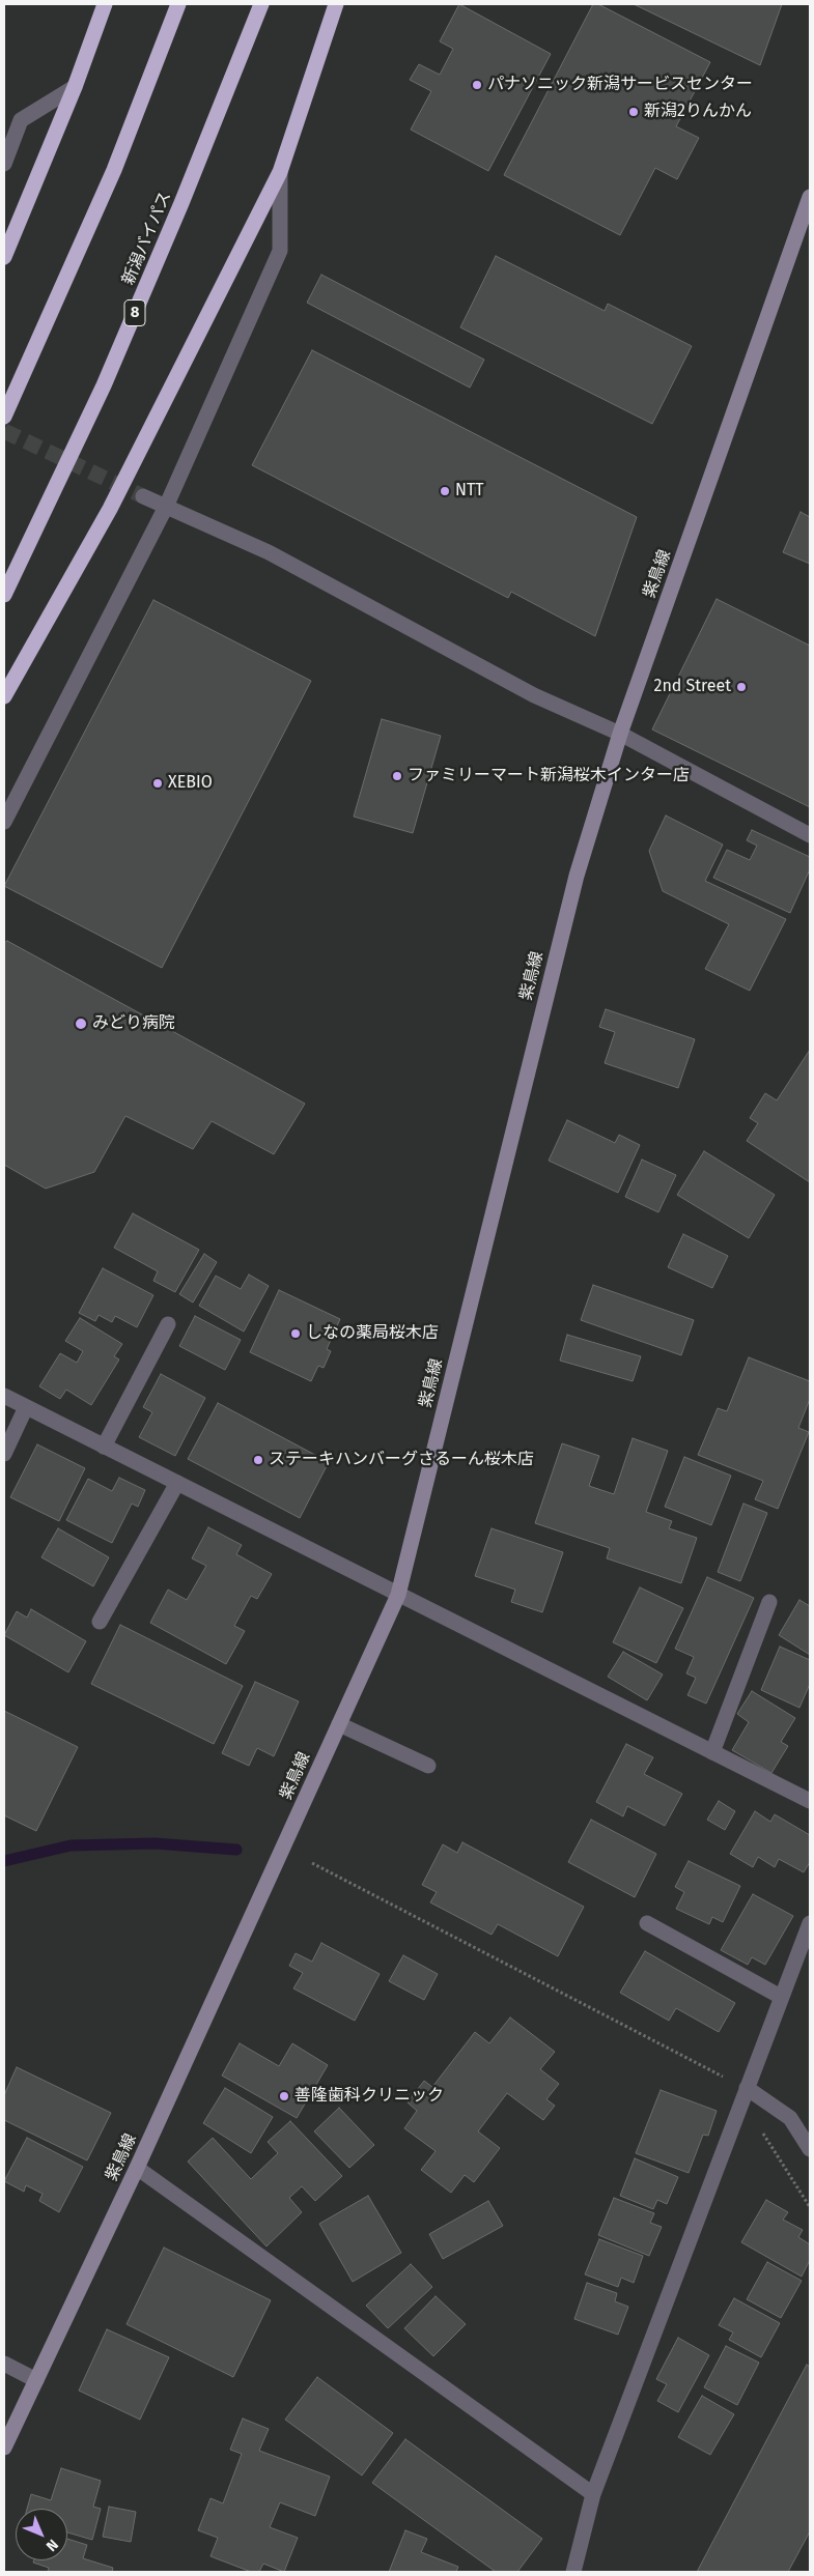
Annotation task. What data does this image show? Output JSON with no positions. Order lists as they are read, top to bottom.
{
  "streets": {
    "highway": ["新潟バイパス", "8"],
    "street": ["紫鳥線"]
  },
  "places": [
    "パナソニック新潟サービスセンター",
    "新潟2りんかん",
    "NTT",
    "2nd Street",
    "ファミリーマート新潟桜木インター店",
    "XEBIO",
    "みどり病院",
    "しなの薬局桜木店",
    "ステーキハンバーグさるーん桜木店",
    "善隆歯科クリニック"
  ],
  "north": "bottom right"
}
